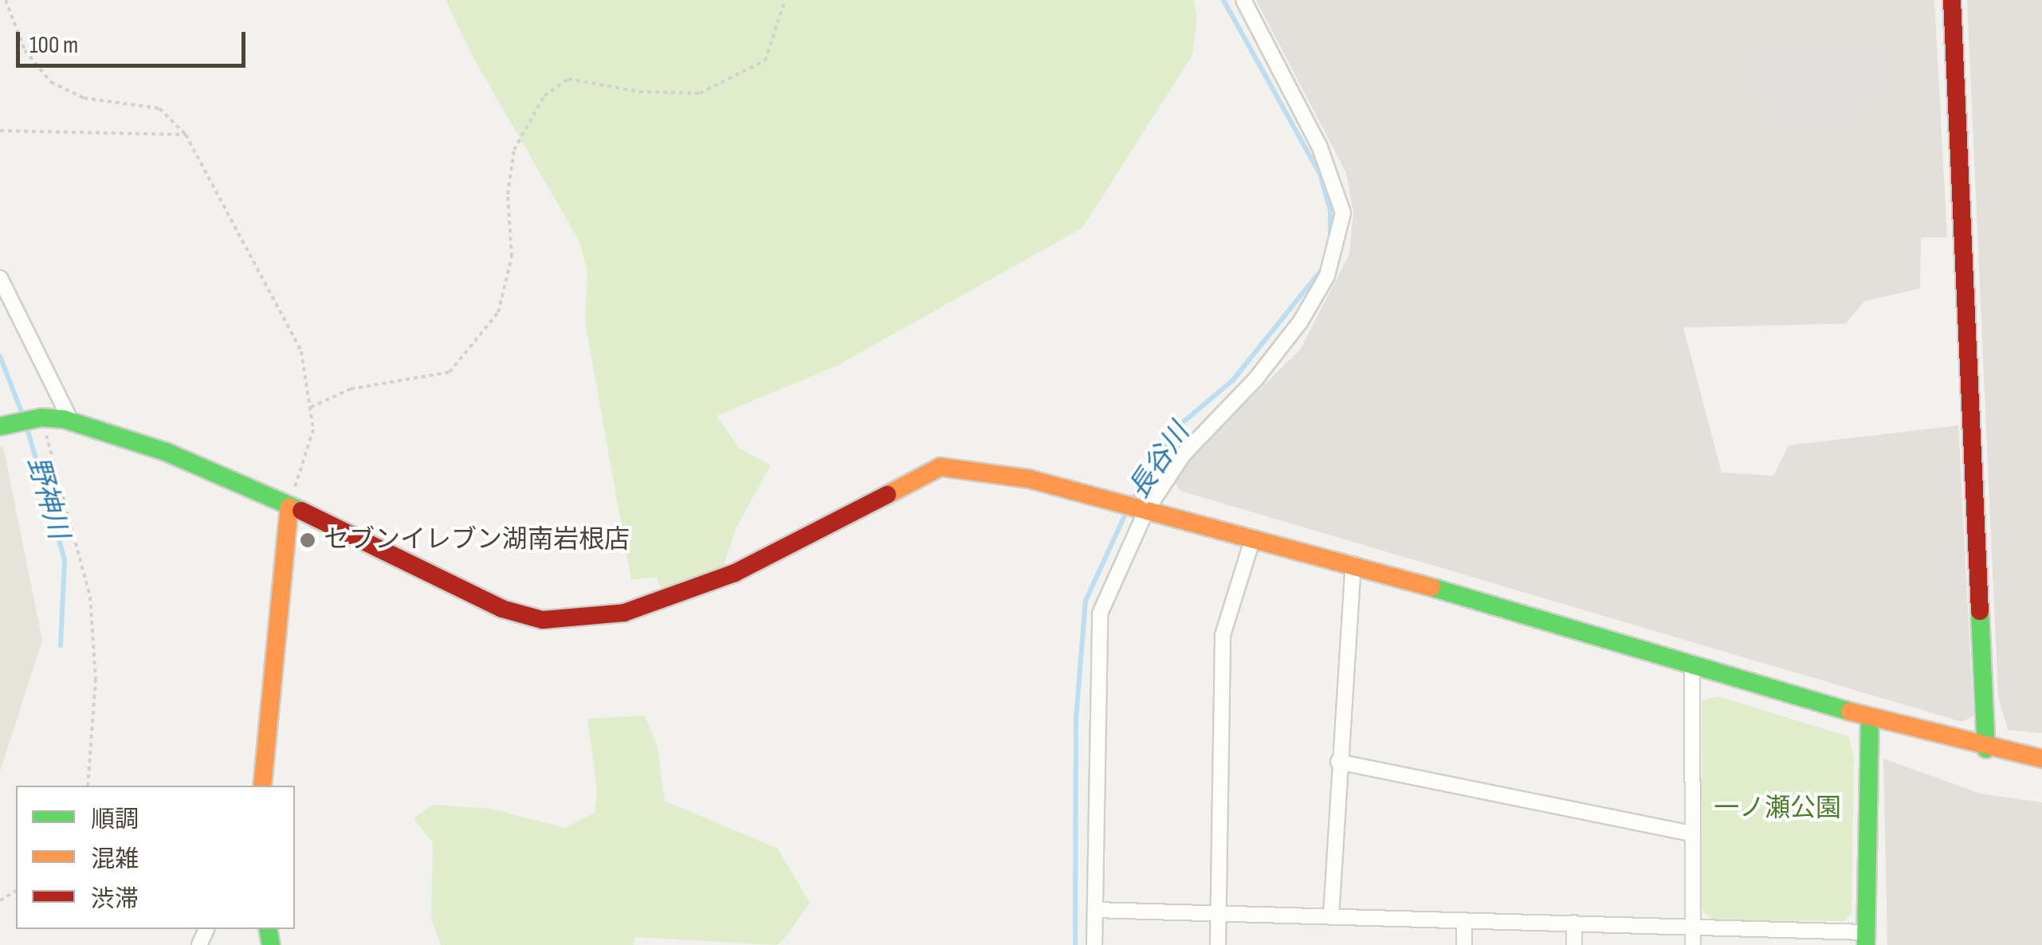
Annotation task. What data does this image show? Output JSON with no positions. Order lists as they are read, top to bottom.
{
  "water": ["長谷川", "野神川"],
  "parks": ["一ノ瀬公園"],
  "places": ["セブンイレブン湖南岩根店"],
  "legend": ["順調", "混雑", "渋滞"],
  "scale_bar": "100 m"
}
